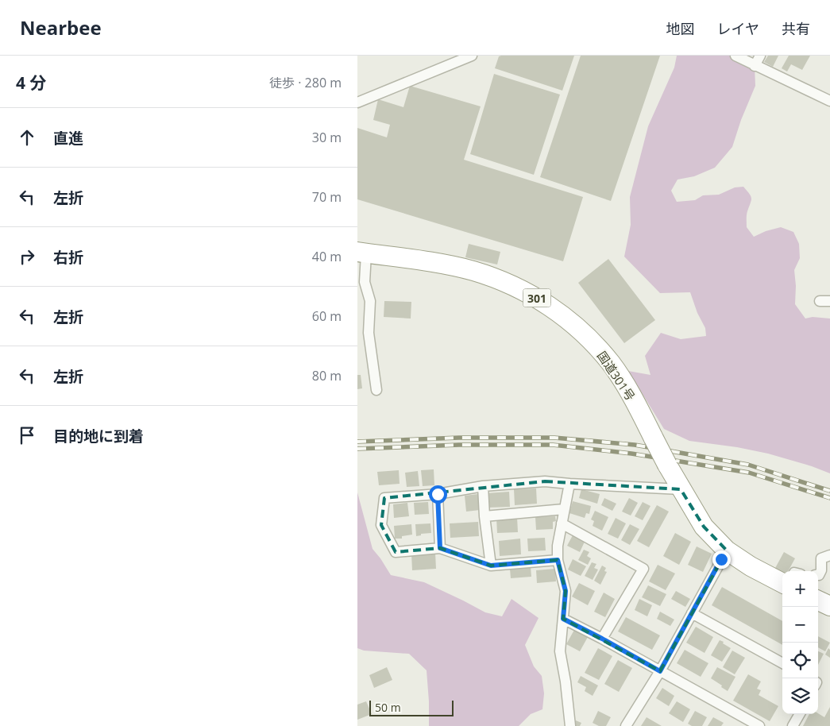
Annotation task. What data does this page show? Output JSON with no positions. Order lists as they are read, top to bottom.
{
  "streets": {
    "highway": ["301", "国道301号"]
  },
  "scale_bar": "50 m",
  "page": {
    "header": "Nearbee",
    "nav": ["地図", "レイヤ", "共有"],
    "heading": ["4 分", "徒歩 · 280 m"],
    "list": [
      ["直進", "30 m"],
      ["左折", "70 m"],
      ["右折", "40 m"],
      ["左折", "60 m"],
      ["左折", "80 m"],
      "目的地に到着"
    ],
    "map_buttons": ["+", "−"],
    "scale": "50 m"
  }
}
